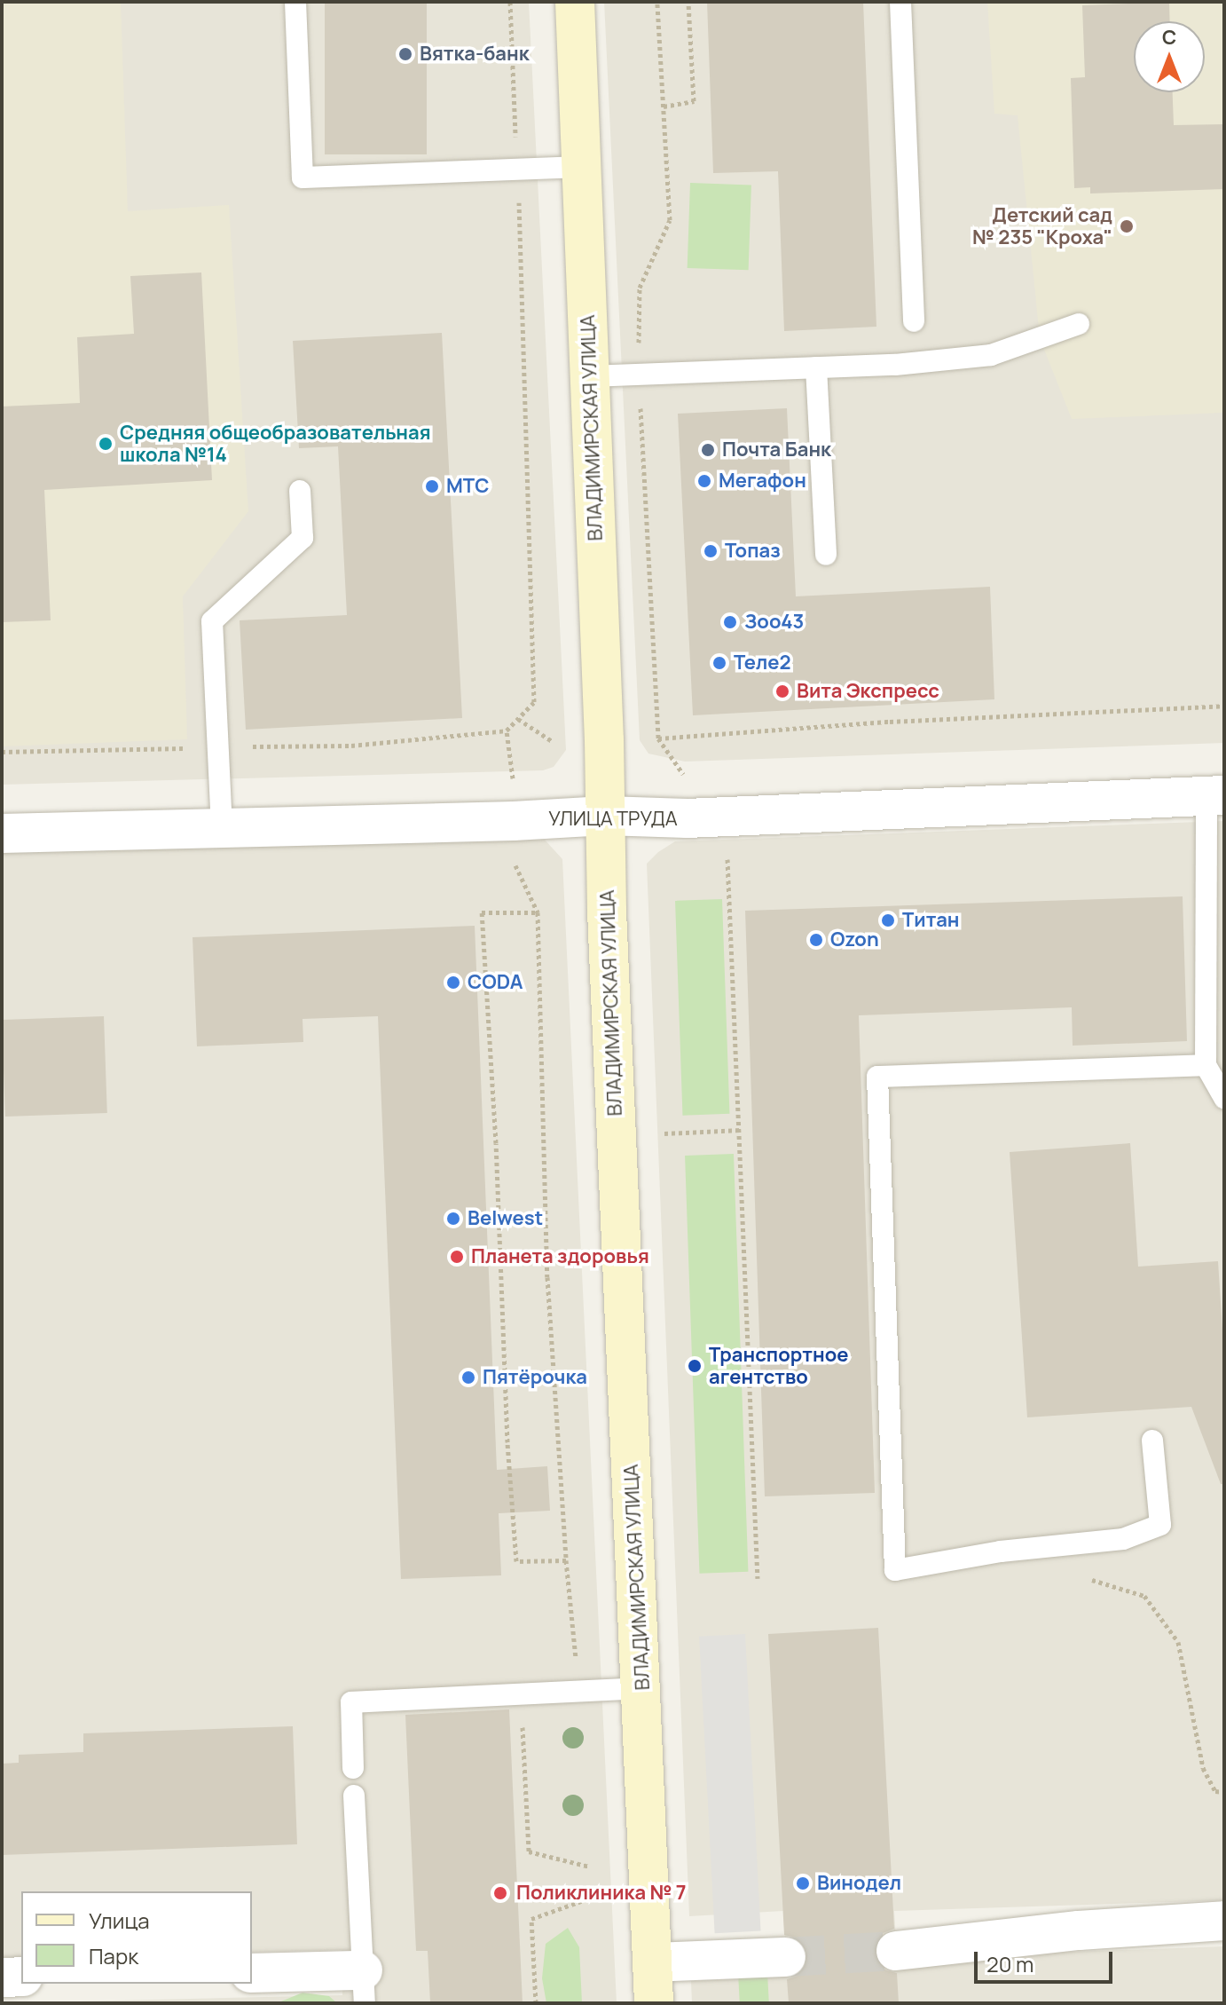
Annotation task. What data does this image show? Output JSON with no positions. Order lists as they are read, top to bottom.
{
  "streets": {
    "main road": ["ВЛАДИМИРСКАЯ УЛИЦА"],
    "street": ["УЛИЦА ТРУДА"]
  },
  "crossings": [
    ["ВЛАДИМИРСКАЯ УЛИЦА", "УЛИЦА ТРУДА"]
  ],
  "places": [
    "Вятка-банк",
    "Детский сад № 235 \"Кроха\"",
    "Средняя общеобразовательная школа №14",
    "Почта Банк",
    "Мегафон",
    "МТС",
    "Топаз",
    "Зоо43",
    "Теле2",
    "Вита Экспресс",
    "Титан",
    "Ozon",
    "CODA",
    "Belwest",
    "Планета здоровья",
    "Транспортное агентство",
    "Пятёрочка",
    "Винодел",
    "Поликлиника № 7"
  ],
  "legend": ["Улица", "Парк"],
  "scale_bar": "20 m",
  "north": "top"
}
